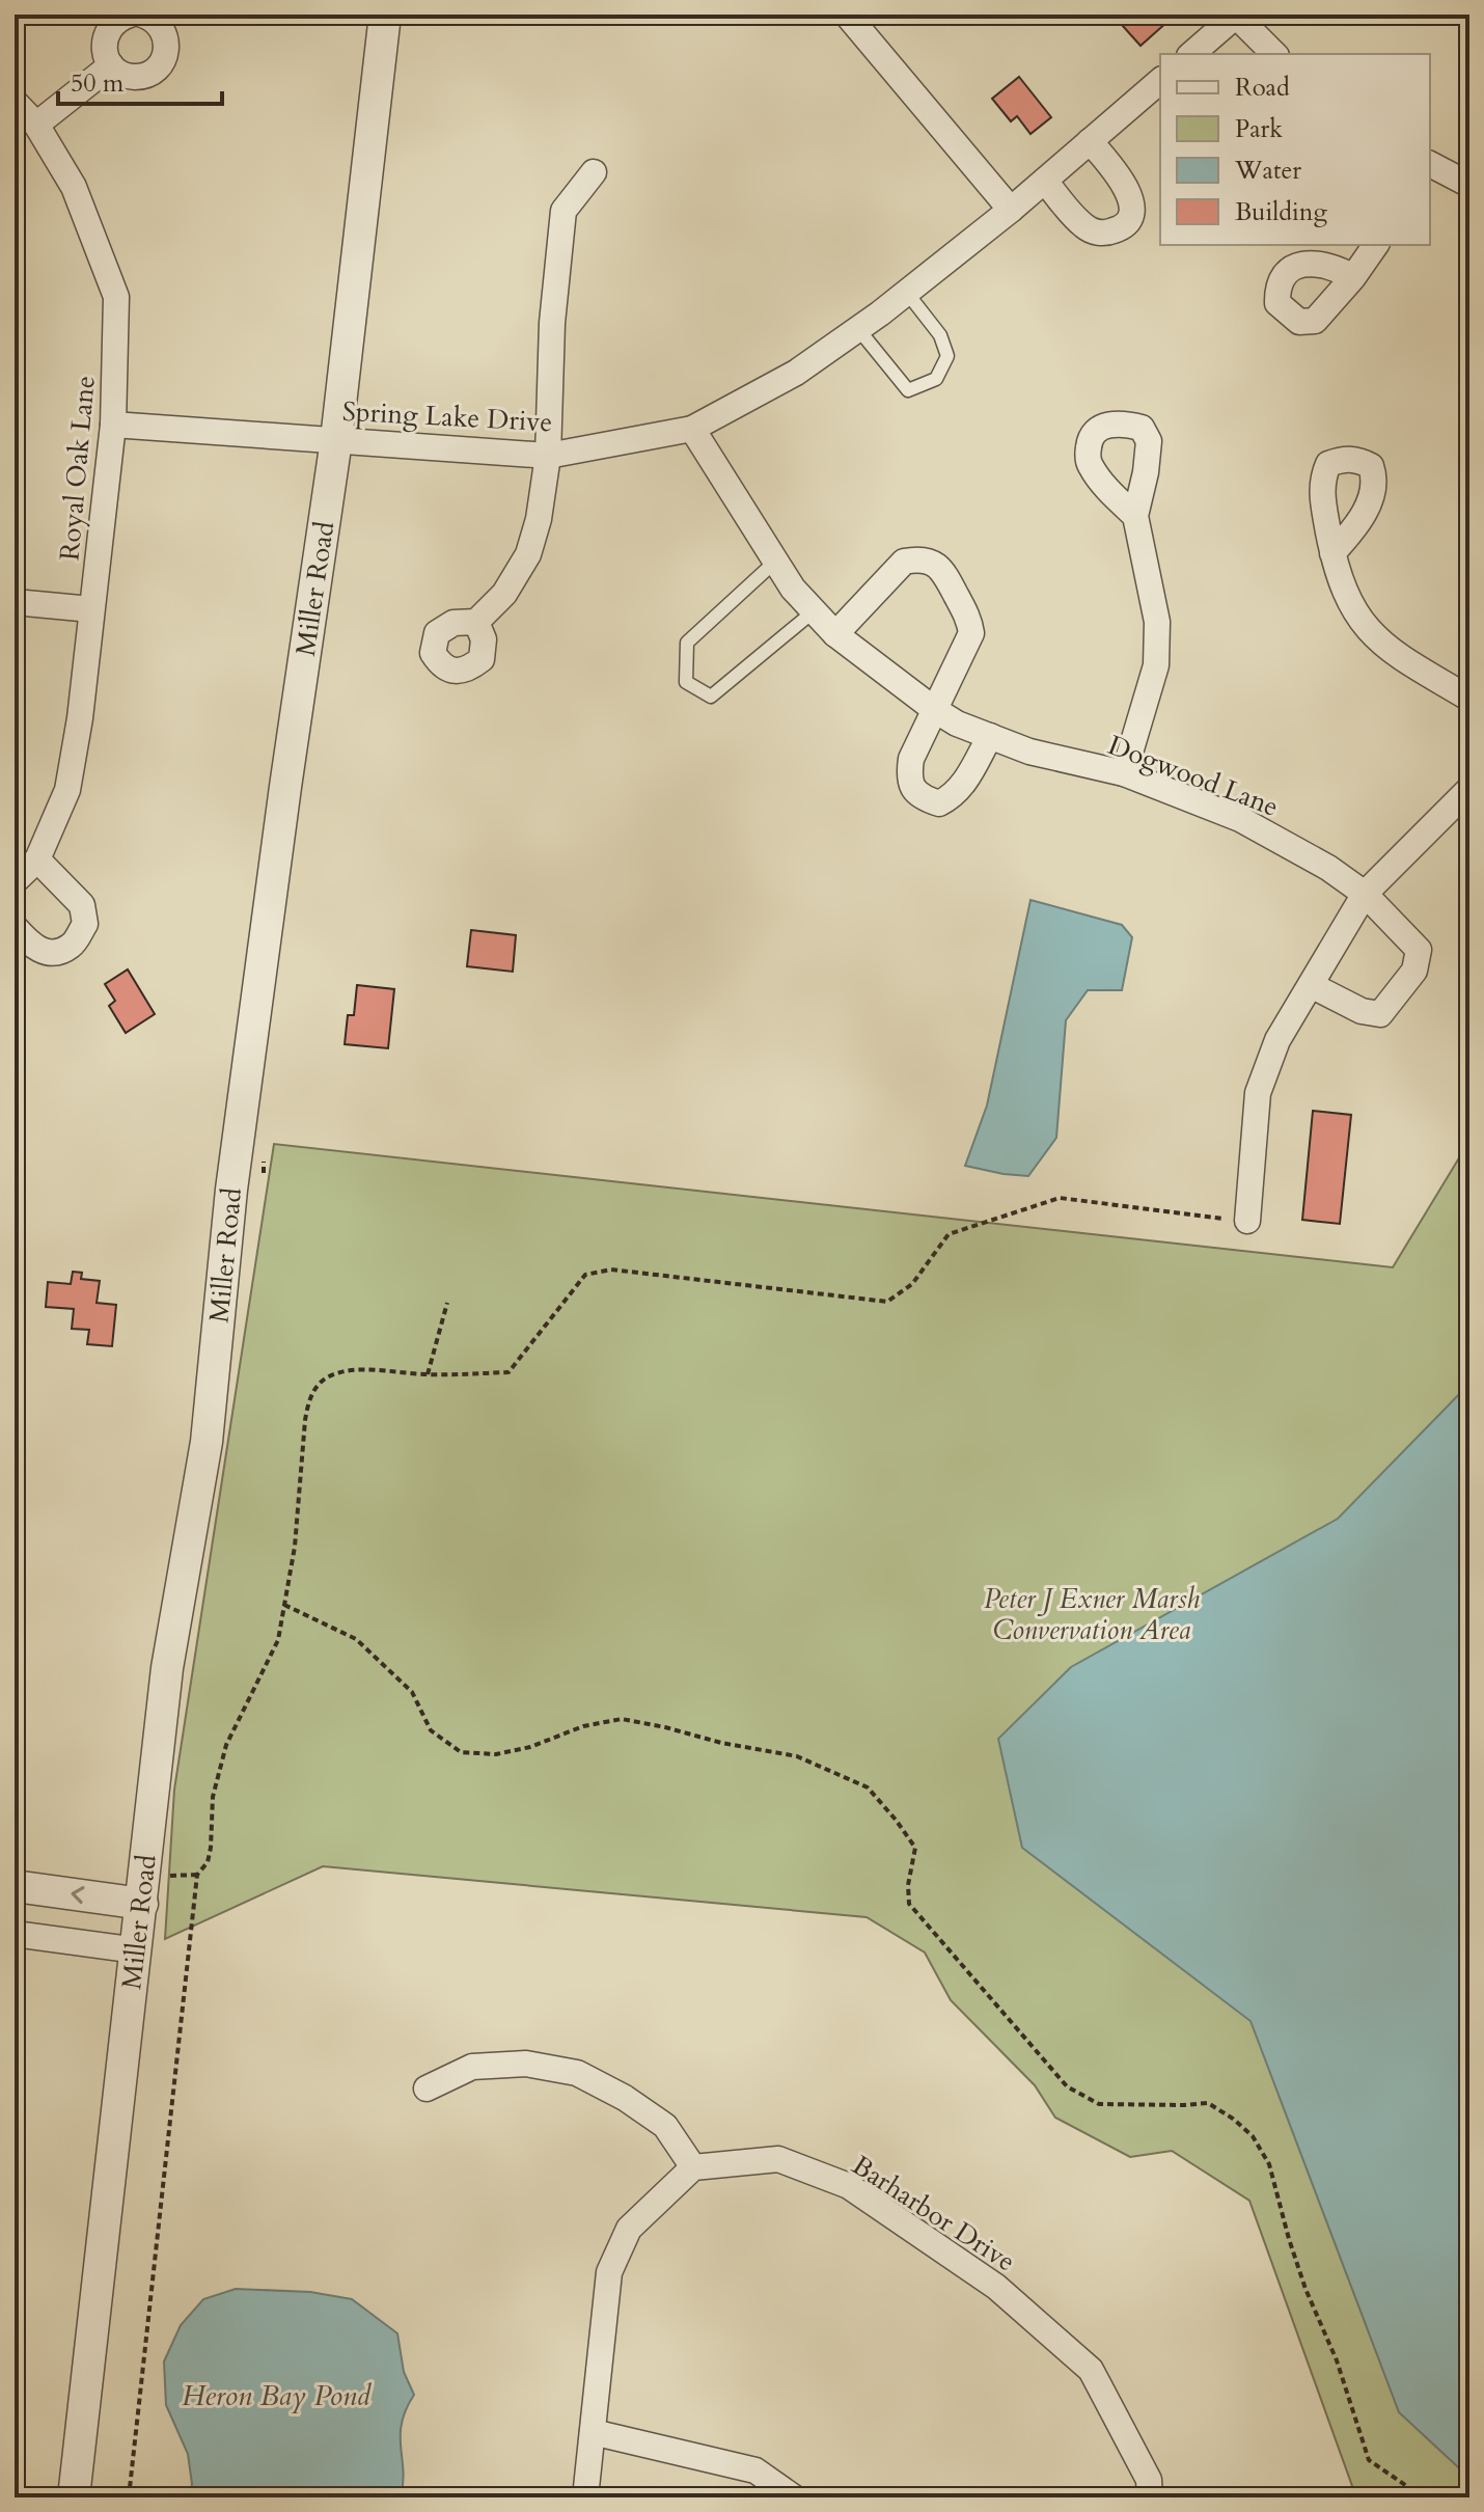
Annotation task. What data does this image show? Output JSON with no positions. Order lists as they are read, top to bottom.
{
  "streets": {
    "street": [
      "Spring Lake Drive",
      "Royal Oak Lane",
      "Miller Road",
      "Dogwood Lane",
      "Barharbor Drive"
    ]
  },
  "crossings": [
    ["Spring Lake Drive", "Royal Oak Lane"],
    ["Spring Lake Drive", "Miller Road"],
    ["Spring Lake Drive", "Dogwood Lane"]
  ],
  "water": ["Heron Bay Pond"],
  "parks": ["Peter J Exner Marsh Convervation Area"],
  "legend": [
    "Road",
    "Park",
    "Water",
    "Building"
  ],
  "scale_bar": "50 m"
}
